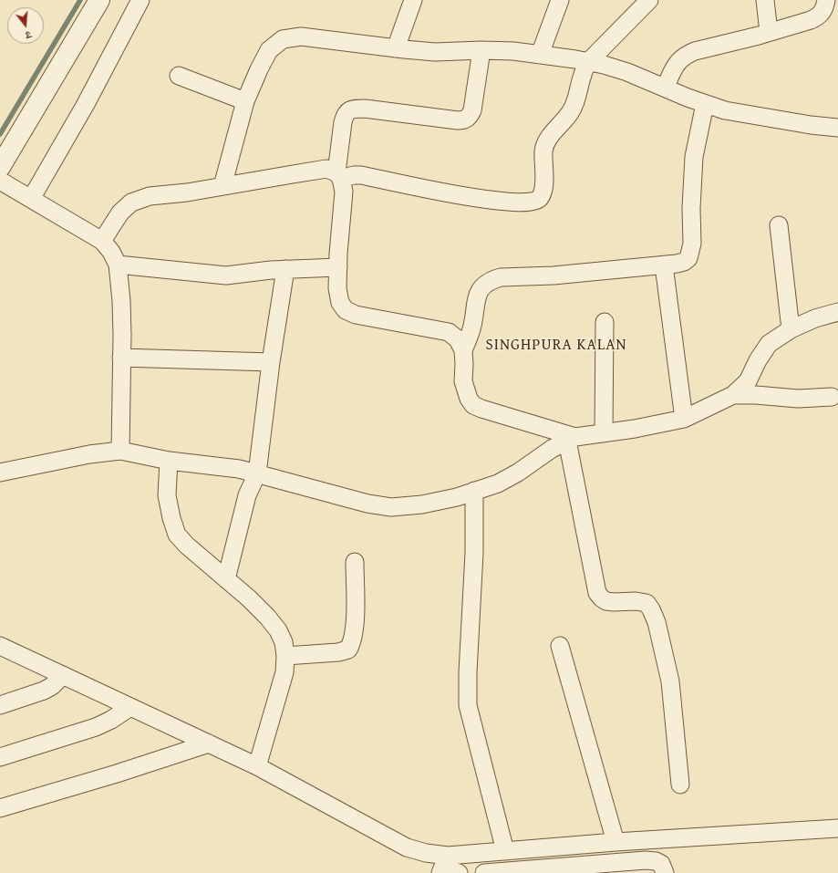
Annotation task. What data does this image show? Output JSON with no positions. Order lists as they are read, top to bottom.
{
  "districts": ["SINGHPURA KALAN"],
  "north": "bottom"
}
